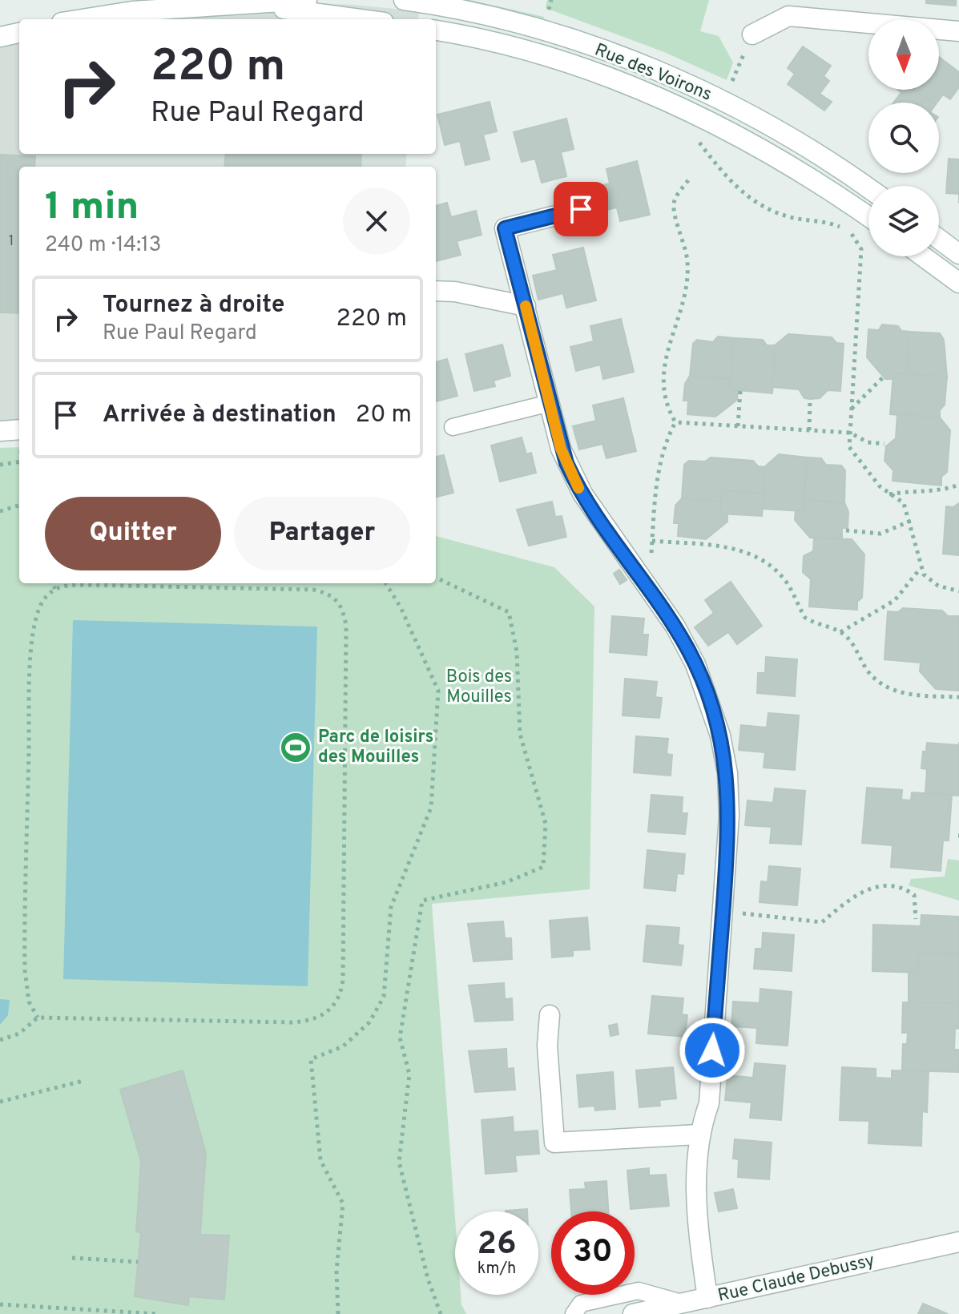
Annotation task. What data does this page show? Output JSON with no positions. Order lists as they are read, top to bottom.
{
  "streets": {
    "street": ["Rue des Voirons", "Rue Claude Debussy"]
  },
  "parks": ["Bois des Mouilles"],
  "places": {
    "sports": ["Parc de loisirs des Mouilles"]
  },
  "house_numbers": ["1"],
  "north": "bottom",
  "page": {
    "turn": ["220 m", "Rue Paul Regard"],
    "heading": ["1 min", "240 m · 14:13"],
    "list": [
      {
        "name": "Tournez à droite",
        "note": "Rue Paul Regard",
        "value": "220 m"
      },
      {
        "name": "Arrivée à destination",
        "value": "20 m"
      }
    ],
    "buttons": ["Quitter", "Partager"],
    "speed": "26 km/h",
    "limit": "30"
  }
}
